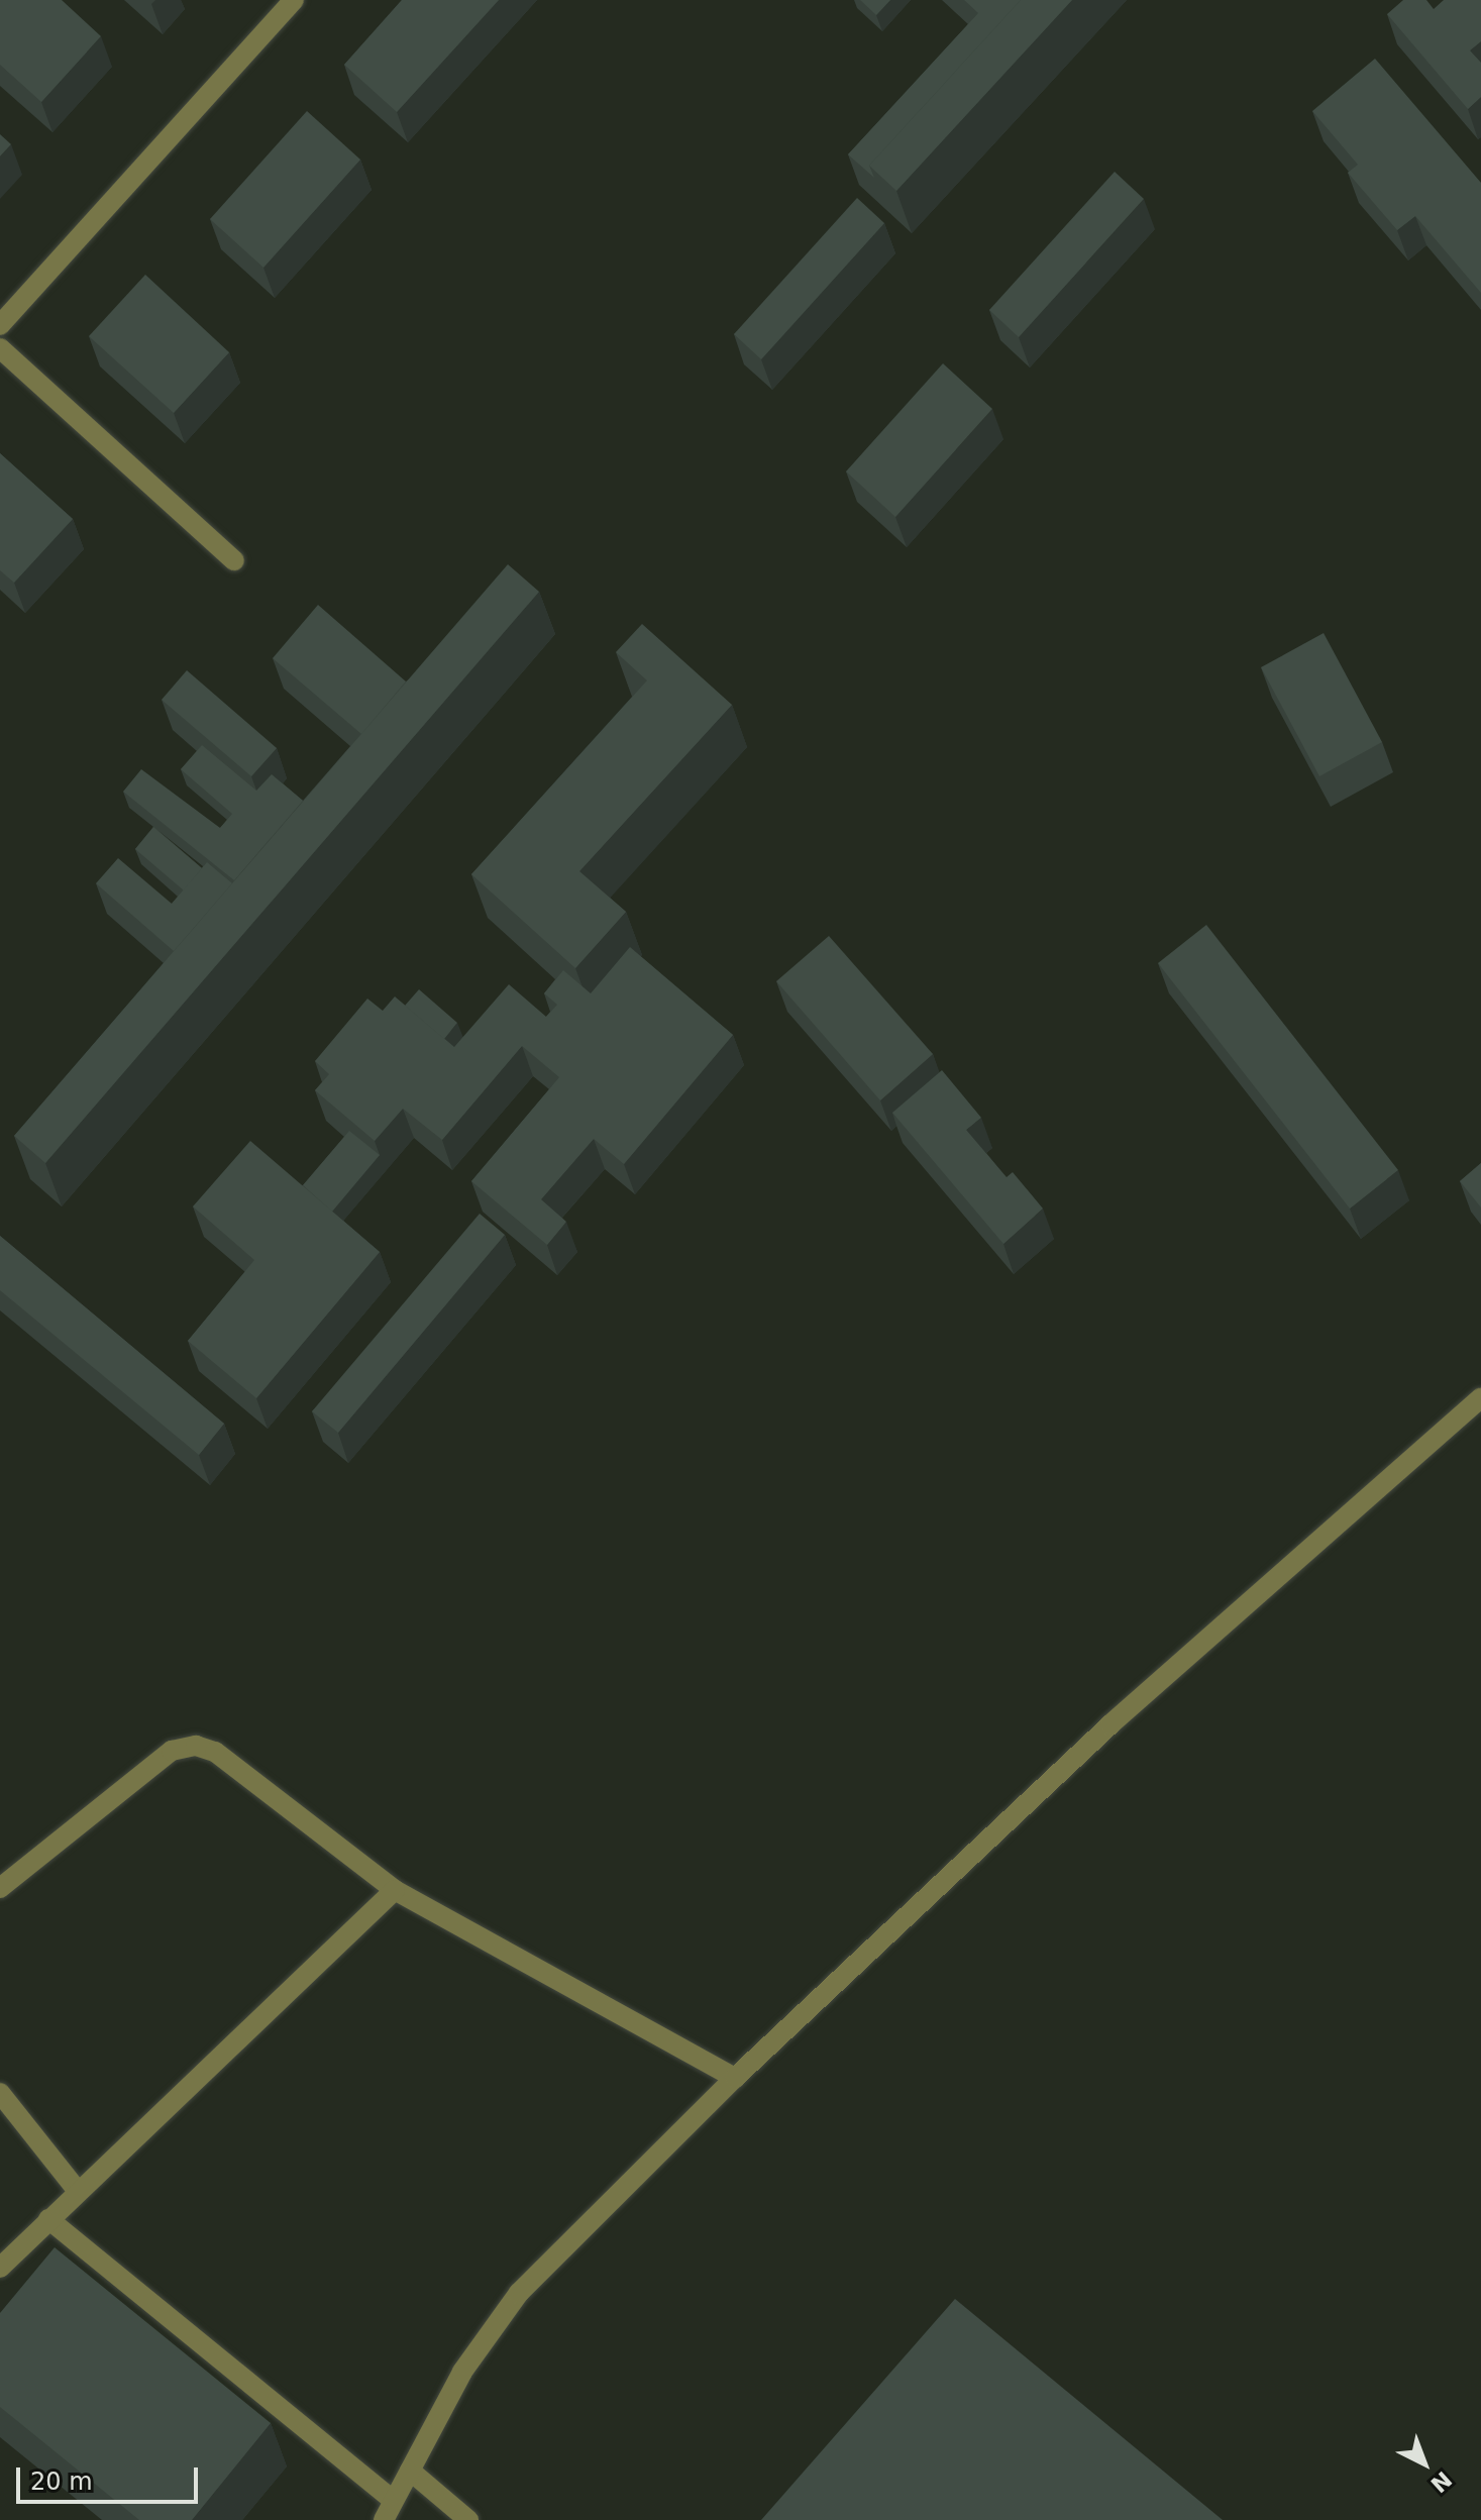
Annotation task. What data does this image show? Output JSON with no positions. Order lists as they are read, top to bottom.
{
  "scale_bar": "20 m",
  "north": "bottom right"
}
